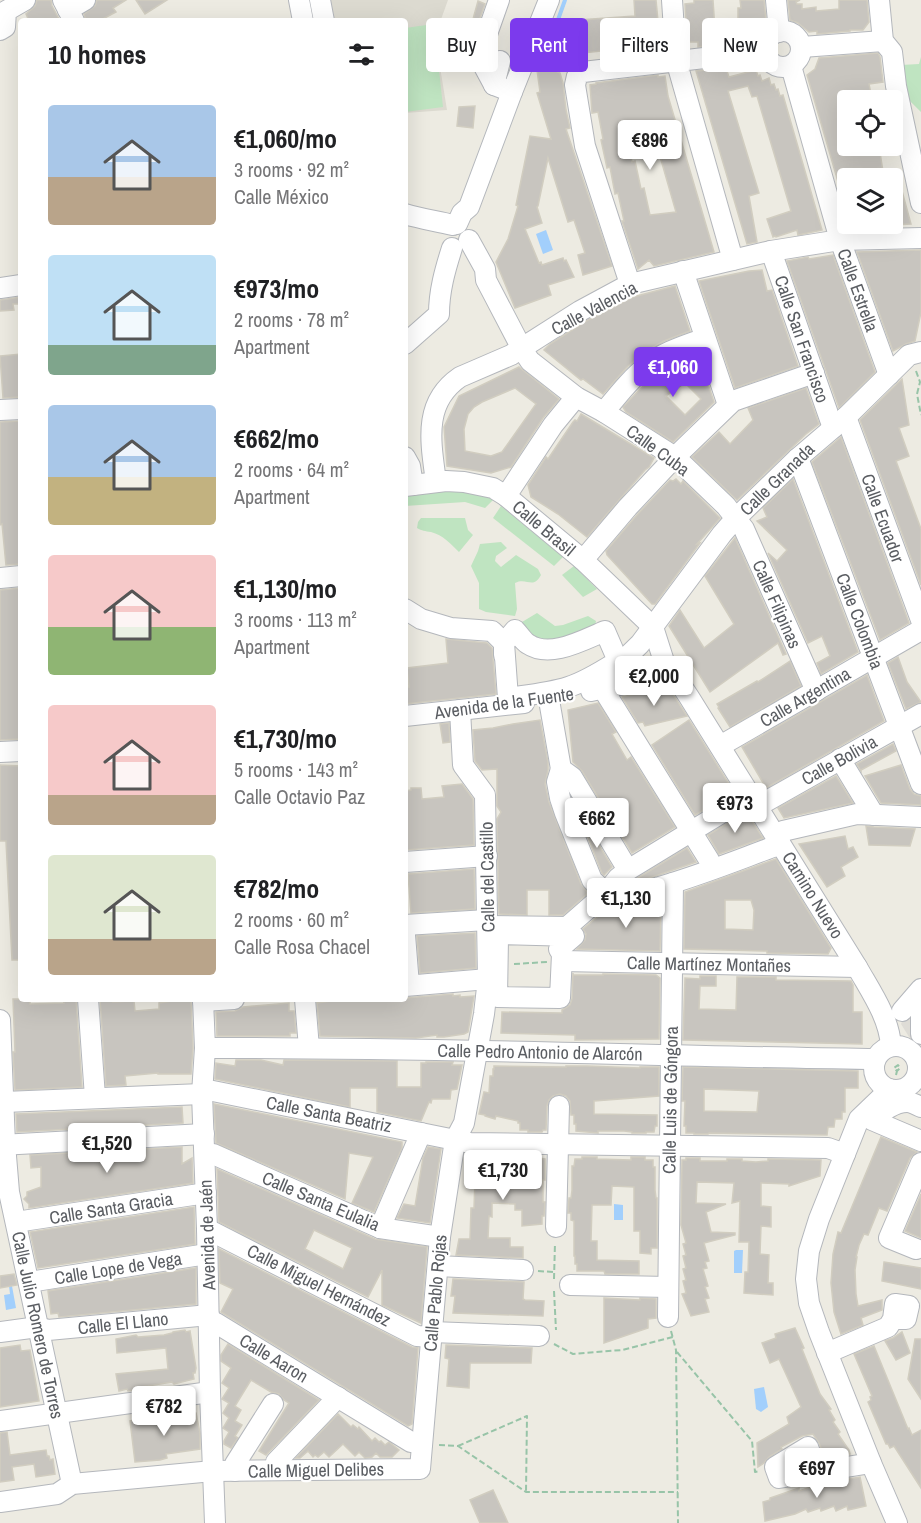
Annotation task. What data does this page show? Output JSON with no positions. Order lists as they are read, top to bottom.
{
  "streets": {
    "street": [
      "Calle Estrella",
      "Calle Valencia",
      "Calle San Francisco",
      "Calle Cuba",
      "Calle Granada",
      "Calle Ecuador",
      "Calle Brasil",
      "Calle Filipinas",
      "Calle Colombia",
      "Calle Argentina",
      "Avenida de la Fuente",
      "Calle Bolivia",
      "Calle del Castillo",
      "Camino Nuevo",
      "Calle Martínez Montañes",
      "Calle Pedro Antonio de Alarcón",
      "Calle Luis de Góngora",
      "Calle Santa Beatriz",
      "Calle Santa Eulalia",
      "Calle Santa Gracia",
      "Avenida de Jaén",
      "Calle Lope de Vega",
      "Calle Miguel Hernández",
      "Calle Pablo Rojas",
      "Calle El Llano",
      "Calle Julio Romero de Torres",
      "Calle Aaron",
      "Calle Miguel Delibes"
    ]
  },
  "crossings": [
    ["Calle Estrella", "Calle Valencia"],
    ["Calle Estrella", "Calle Granada"],
    ["Calle Valencia", "Calle San Francisco"],
    ["Calle Valencia", "Calle Cuba"],
    ["Calle Valencia", "Calle Brasil"],
    ["Calle San Francisco", "Calle Granada"],
    ["Calle San Francisco", "Calle Ecuador"],
    ["Calle Cuba", "Calle Granada"],
    ["Calle Cuba", "Calle Filipinas"],
    ["Calle Granada", "Calle Ecuador"],
    ["Calle Granada", "Calle Brasil"],
    ["Calle Granada", "Calle Filipinas"],
    ["Calle Granada", "Calle Colombia"],
    ["Calle Granada", "Camino Nuevo"],
    ["Calle Brasil", "Camino Nuevo"],
    ["Calle Filipinas", "Calle Argentina"],
    ["Calle Colombia", "Calle Argentina"],
    ["Calle Colombia", "Calle Bolivia"],
    ["Calle Argentina", "Camino Nuevo"],
    ["Avenida de la Fuente", "Calle del Castillo"],
    ["Avenida de la Fuente", "Camino Nuevo"],
    ["Calle Bolivia", "Calle del Castillo"],
    ["Calle Bolivia", "Camino Nuevo"],
    ["Calle del Castillo", "Calle Pedro Antonio de Alarcón"],
    ["Calle del Castillo", "Calle Pablo Rojas"],
    ["Camino Nuevo", "Calle Martínez Montañes"],
    ["Camino Nuevo", "Calle Pedro Antonio de Alarcón"],
    ["Calle Martínez Montañes", "Calle Luis de Góngora"],
    ["Calle Pedro Antonio de Alarcón", "Calle Luis de Góngora"],
    ["Calle Pedro Antonio de Alarcón", "Avenida de Jaén"],
    ["Calle Pedro Antonio de Alarcón", "Calle Pablo Rojas"],
    ["Calle Luis de Góngora", "Calle Santa Beatriz"],
    ["Calle Santa Beatriz", "Avenida de Jaén"],
    ["Calle Santa Beatriz", "Calle Pablo Rojas"],
    ["Calle Santa Beatriz", "Calle Julio Romero de Torres"],
    ["Calle Santa Eulalia", "Avenida de Jaén"],
    ["Calle Santa Eulalia", "Calle Pablo Rojas"],
    ["Calle Santa Gracia", "Avenida de Jaén"],
    ["Calle Santa Gracia", "Calle Julio Romero de Torres"],
    ["Avenida de Jaén", "Calle Lope de Vega"],
    ["Avenida de Jaén", "Calle Miguel Hernández"],
    ["Avenida de Jaén", "Calle El Llano"],
    ["Avenida de Jaén", "Calle Aaron"],
    ["Avenida de Jaén", "Calle Miguel Delibes"],
    ["Calle Lope de Vega", "Calle Julio Romero de Torres"],
    ["Calle Miguel Hernández", "Calle Pablo Rojas"],
    ["Calle Pablo Rojas", "Calle Aaron"],
    ["Calle Pablo Rojas", "Calle Miguel Delibes"],
    ["Calle El Llano", "Calle Julio Romero de Torres"],
    ["Calle El Llano", "Calle Aaron"],
    ["Calle Julio Romero de Torres", "Calle Miguel Delibes"]
  ],
  "page": {
    "chip": [
      "Buy",
      "Rent",
      "Filters",
      "New"
    ],
    "heading": "10 homes",
    "list": [
      {
        "name": "€1,060/mo",
        "note": "3 rooms · 92 m² · Calle México"
      },
      {
        "name": "€973/mo",
        "note": "2 rooms · 78 m² · Apartment"
      },
      {
        "name": "€662/mo",
        "note": "2 rooms · 64 m² · Apartment"
      },
      {
        "name": "€1,130/mo",
        "note": "3 rooms · 113 m² · Apartment"
      },
      {
        "name": "€1,730/mo",
        "note": "5 rooms · 143 m² · Calle Octavio Paz"
      },
      {
        "name": "€782/mo",
        "note": "2 rooms · 60 m² · Calle Rosa Chacel"
      }
    ],
    "price": [
      "€896",
      "€1,060",
      "€2,000",
      "€973",
      "€662",
      "€1,130",
      "€1,520",
      "€1,730",
      "€782",
      "€697"
    ]
  }
}
